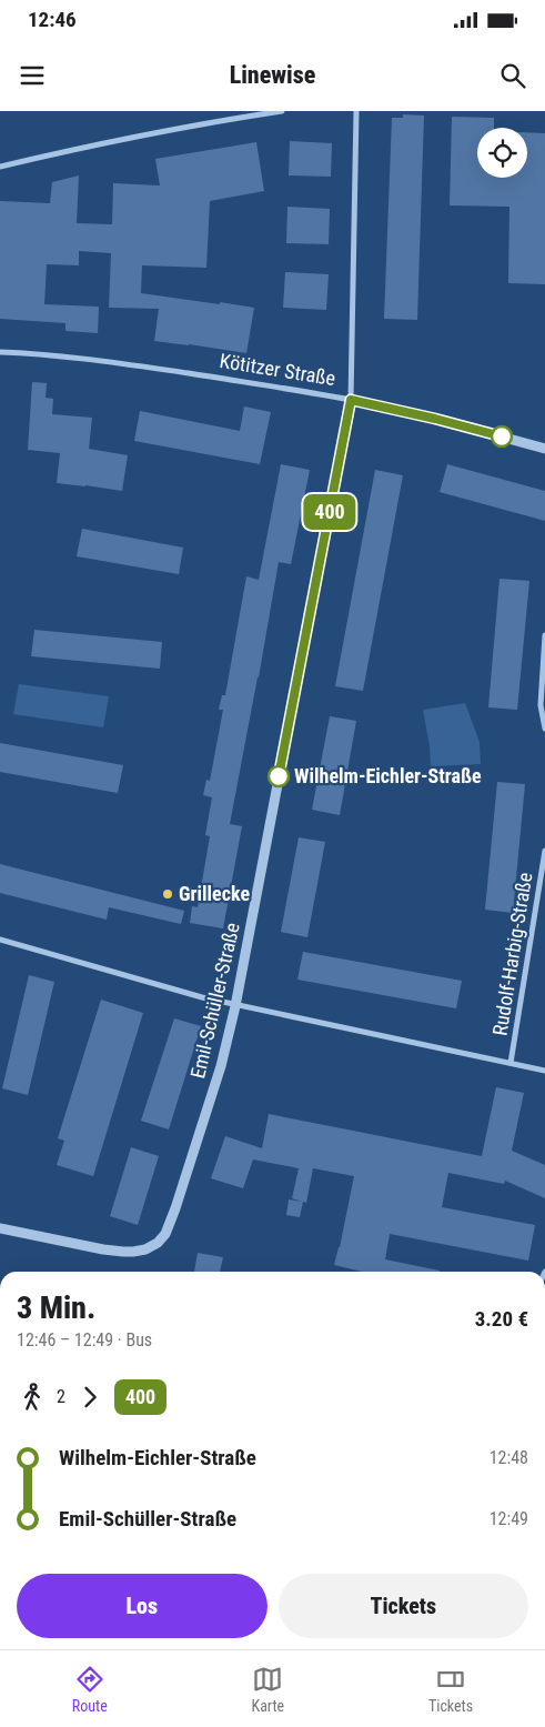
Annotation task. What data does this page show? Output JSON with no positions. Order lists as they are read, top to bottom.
{
  "streets": {
    "street": ["Kötitzer Straße", "Rudolf-Harbig-Straße", "Emil-Schüller-Straße"]
  },
  "crossings": [
    ["Kötitzer Straße", "Emil-Schüller-Straße"]
  ],
  "places": ["Wilhelm-Eichler-Straße", "Grillecke"],
  "lines": ["bus line 400"],
  "page": {
    "status": "12:46",
    "header": "Linewise",
    "on_map": "400",
    "heading": ["3 Min.", "12:46 – 12:49 · Bus", "3.20 €"],
    "legs": ["2", "400"],
    "list": [
      {
        "name": "Wilhelm-Eichler-Straße",
        "value": "12:48"
      },
      {
        "name": "Emil-Schüller-Straße",
        "value": "12:49"
      }
    ],
    "buttons": ["Los", "Tickets"],
    "tabs": ["Route", "Karte", "Tickets"]
  }
}
